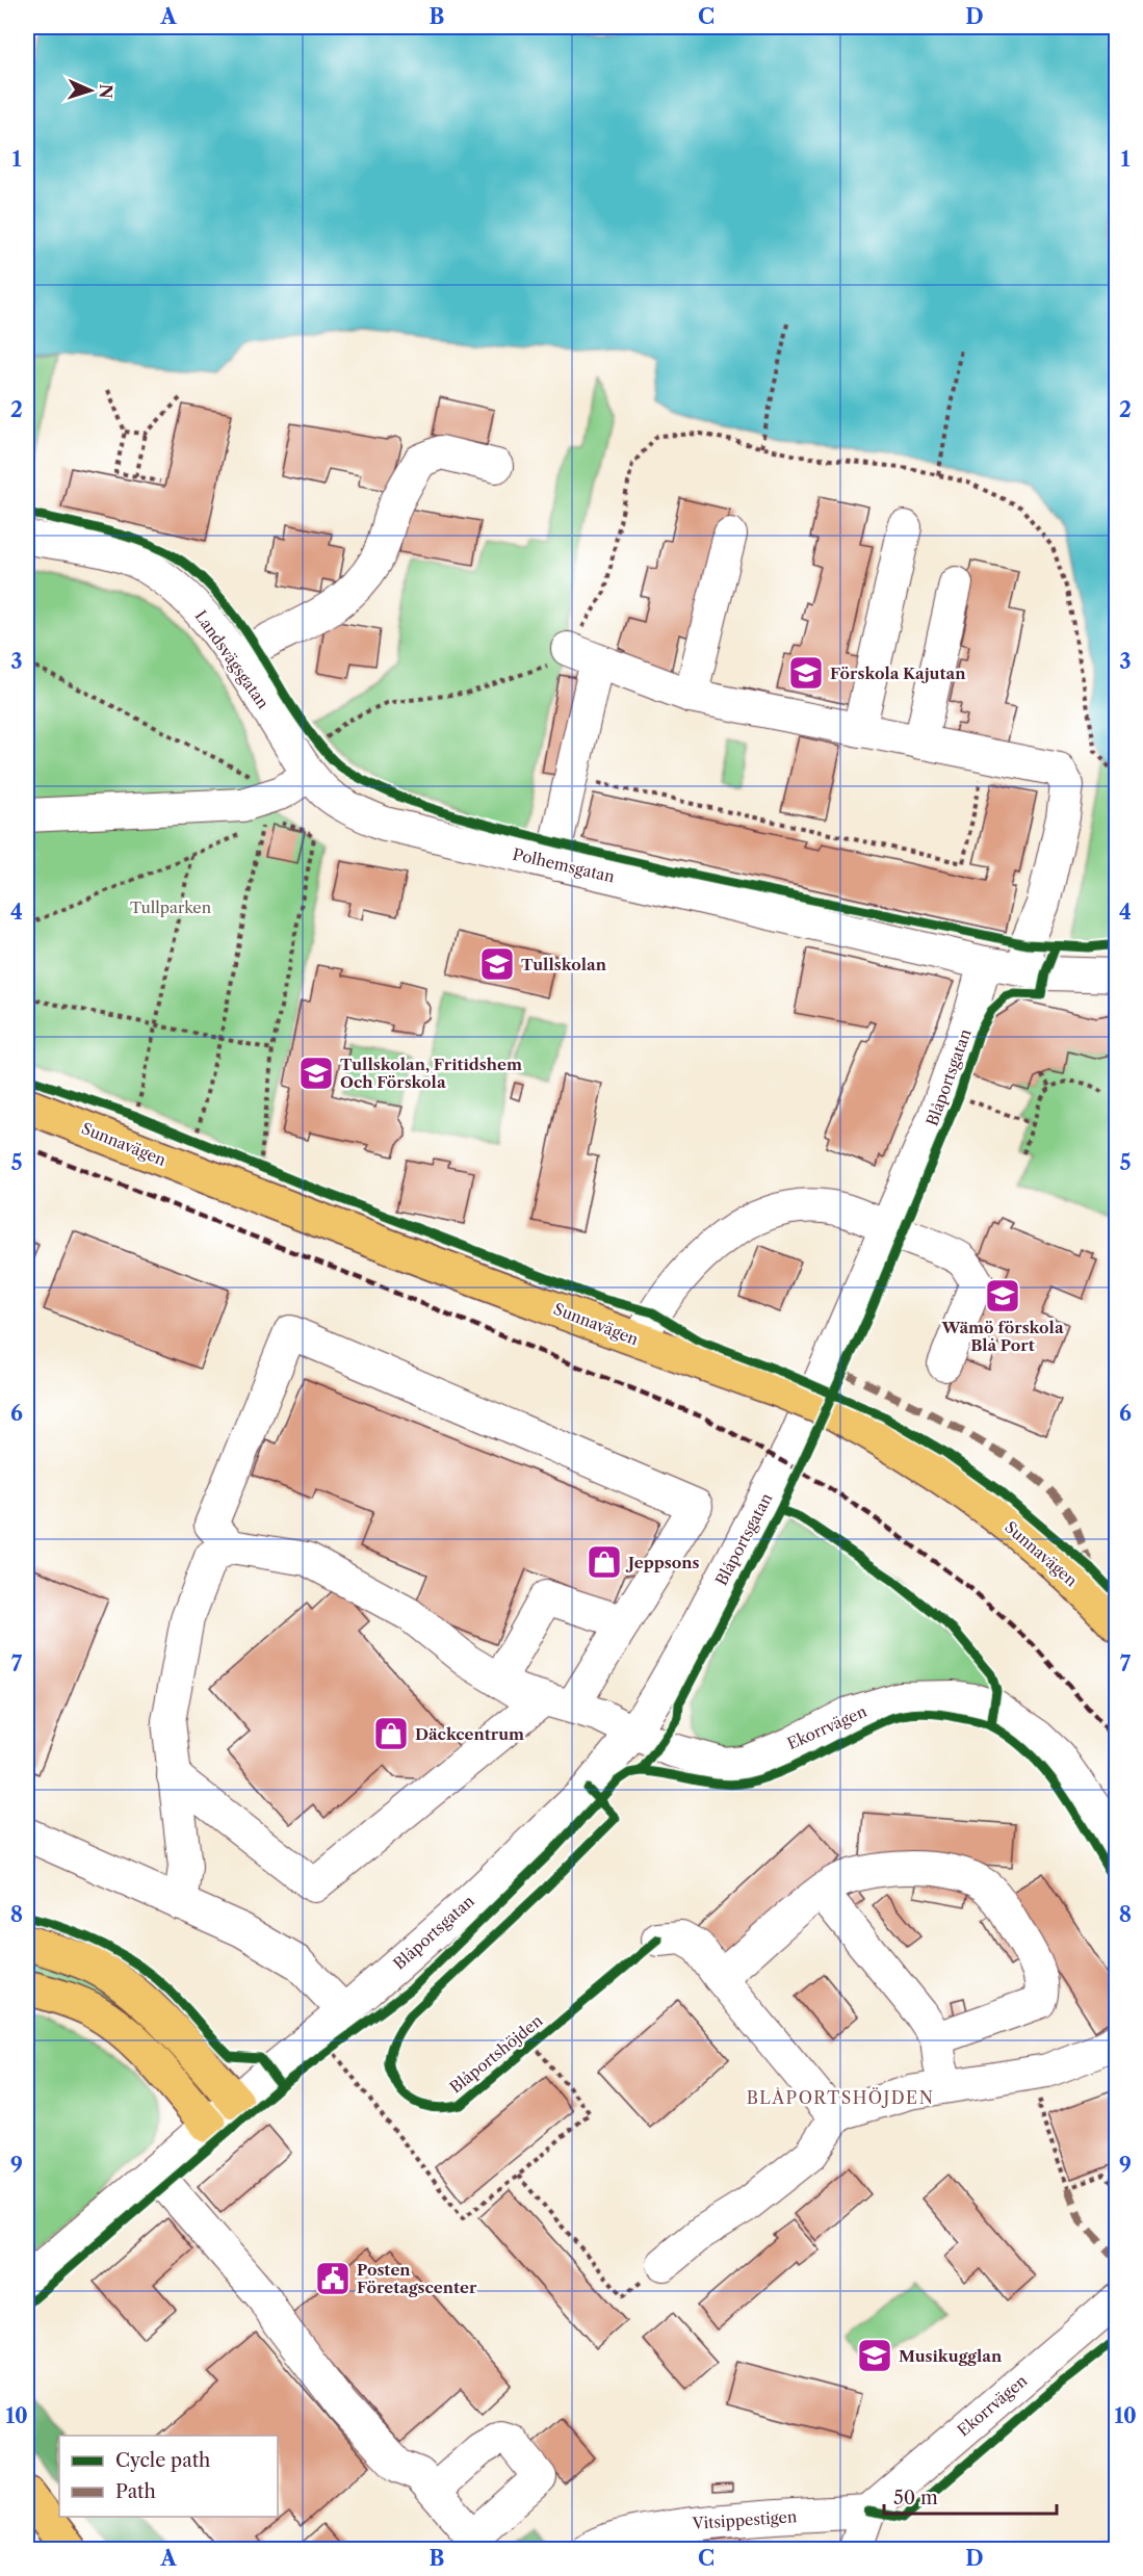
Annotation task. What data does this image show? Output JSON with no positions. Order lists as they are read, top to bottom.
{
  "streets": {
    "main road": ["Sunnavägen"],
    "street": [
      "Landsvägsgatan",
      "Polhemsgatan",
      "Blåportsgatan",
      "Ekorrvägen",
      "Vitsippestigen"
    ],
    "cycle path": ["Blåportshöjden"]
  },
  "crossings": [
    ["Landsvägsgatan", "Polhemsgatan"],
    ["Polhemsgatan", "Blåportsgatan"],
    ["Blåportsgatan", "Ekorrvägen"],
    ["Ekorrvägen", "Vitsippestigen"]
  ],
  "districts": ["BLÅPORTSHÖJDEN"],
  "parks": ["Tullparken"],
  "places": {
    "school or university": [
      "Förskola Kajutan",
      "Tullskolan",
      "Tullskolan, Fritidshem Och Förskola",
      "Wämö förskola Blå Port",
      "Musikugglan"
    ],
    "shop": ["Jeppsons", "Däckcentrum"],
    "public building": ["Posten Företagscenter"]
  },
  "legend": ["Cycle path", "Path"],
  "scale_bar": "50 m",
  "north": "right",
  "grid": {
    "columns": [
      "A",
      "B",
      "C",
      "D"
    ],
    "rows": [
      "1",
      "2",
      "3",
      "4",
      "5",
      "6",
      "7",
      "8",
      "9",
      "10"
    ]
  }
}
